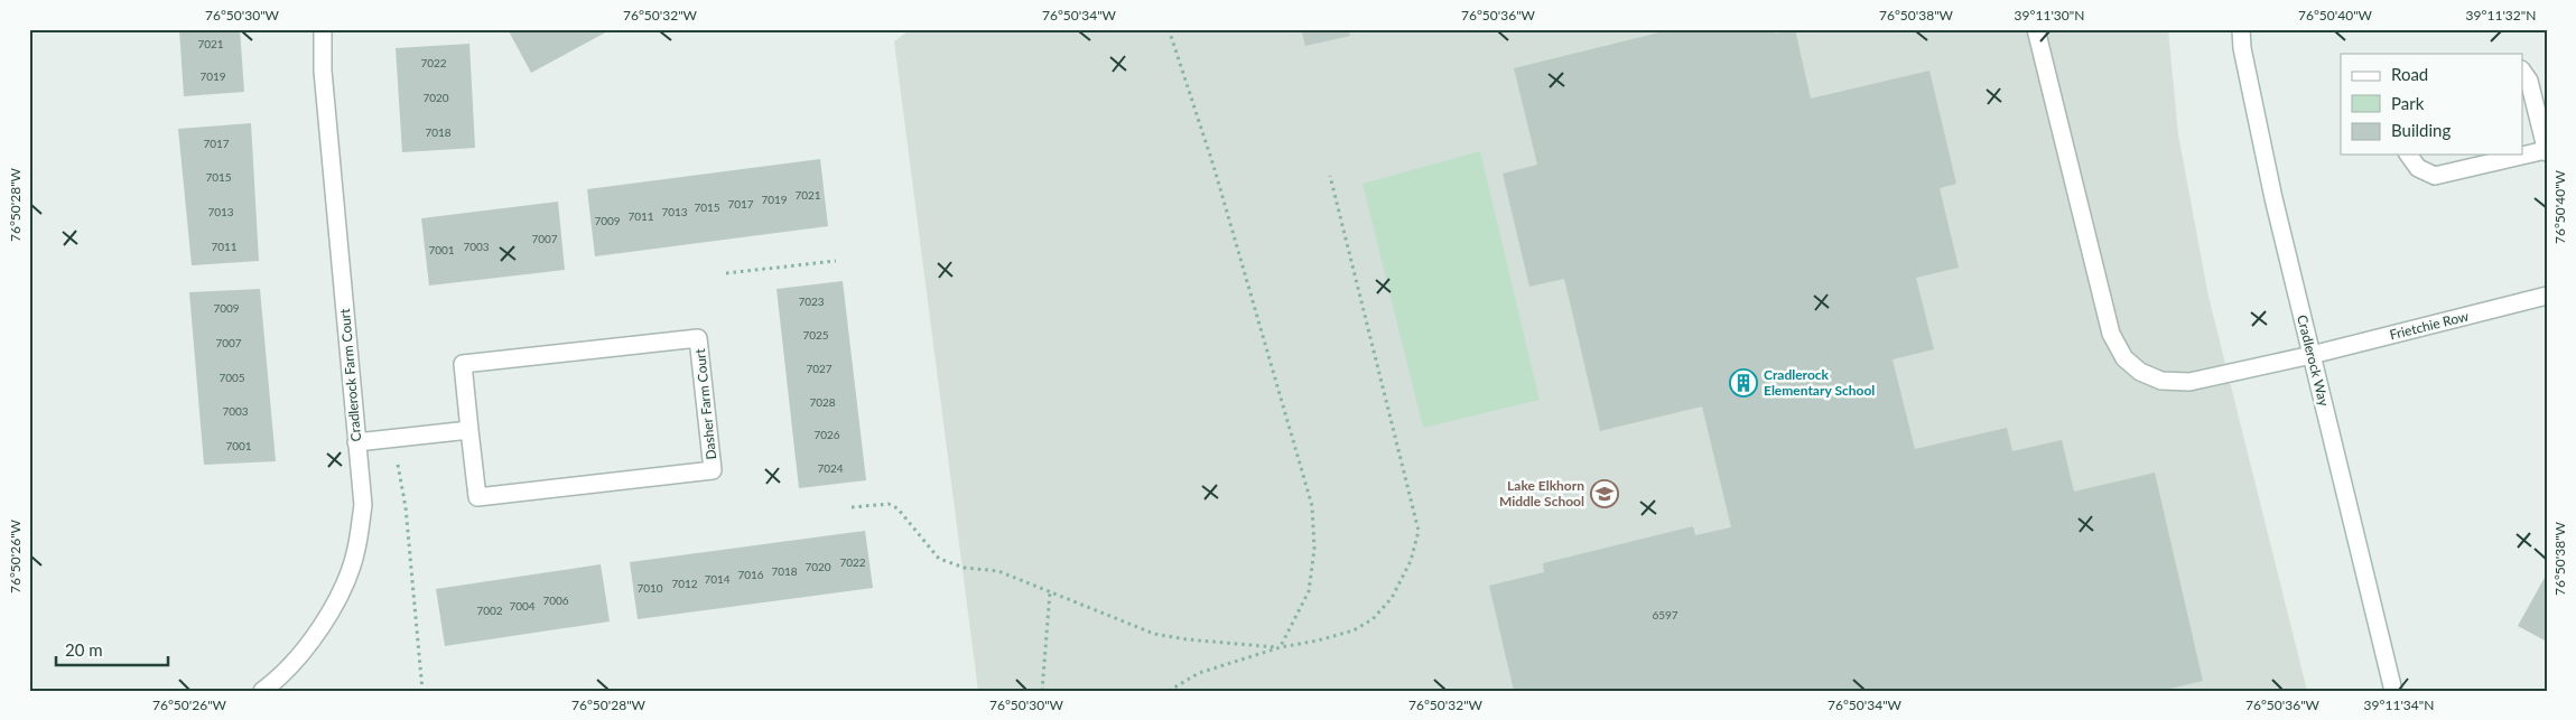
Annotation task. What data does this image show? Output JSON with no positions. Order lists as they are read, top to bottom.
{
  "streets": {
    "street": [
      "Frietchie Row",
      "Cradlerock Way",
      "Cradlerock Farm Court",
      "Dasher Farm Court"
    ]
  },
  "crossings": [
    ["Frietchie Row", "Cradlerock Way"]
  ],
  "places": {
    "building": ["Cradlerock Elementary School"],
    "school or university": ["Lake Elkhorn Middle School"]
  },
  "house_numbers": [
    "7021",
    "7022",
    "7019",
    "7020",
    "7018",
    "7017",
    "7015",
    "7021",
    "7019",
    "7017",
    "7015",
    "7013",
    "7013",
    "7011",
    "7009",
    "7007",
    "7011",
    "7003",
    "7001",
    "7023",
    "7009",
    "7025",
    "7007",
    "7027",
    "7005",
    "7028",
    "7003",
    "7026",
    "7001",
    "7024",
    "7022",
    "7020",
    "7018",
    "7016",
    "7014",
    "7012",
    "7010",
    "7006",
    "7004",
    "7002",
    "6597"
  ],
  "legend": ["Road", "Park", "Building"],
  "scale_bar": "20 m",
  "coordinates": [
    "76°50'30\"W",
    "76°50'32\"W",
    "76°50'34\"W",
    "76°50'36\"W",
    "76°50'38\"W",
    "39°11'30\"N",
    "76°50'40\"W",
    "39°11'32\"N",
    "76°50'28\"W",
    "76°50'26\"W",
    "39°11'34\"N"
  ]
}
